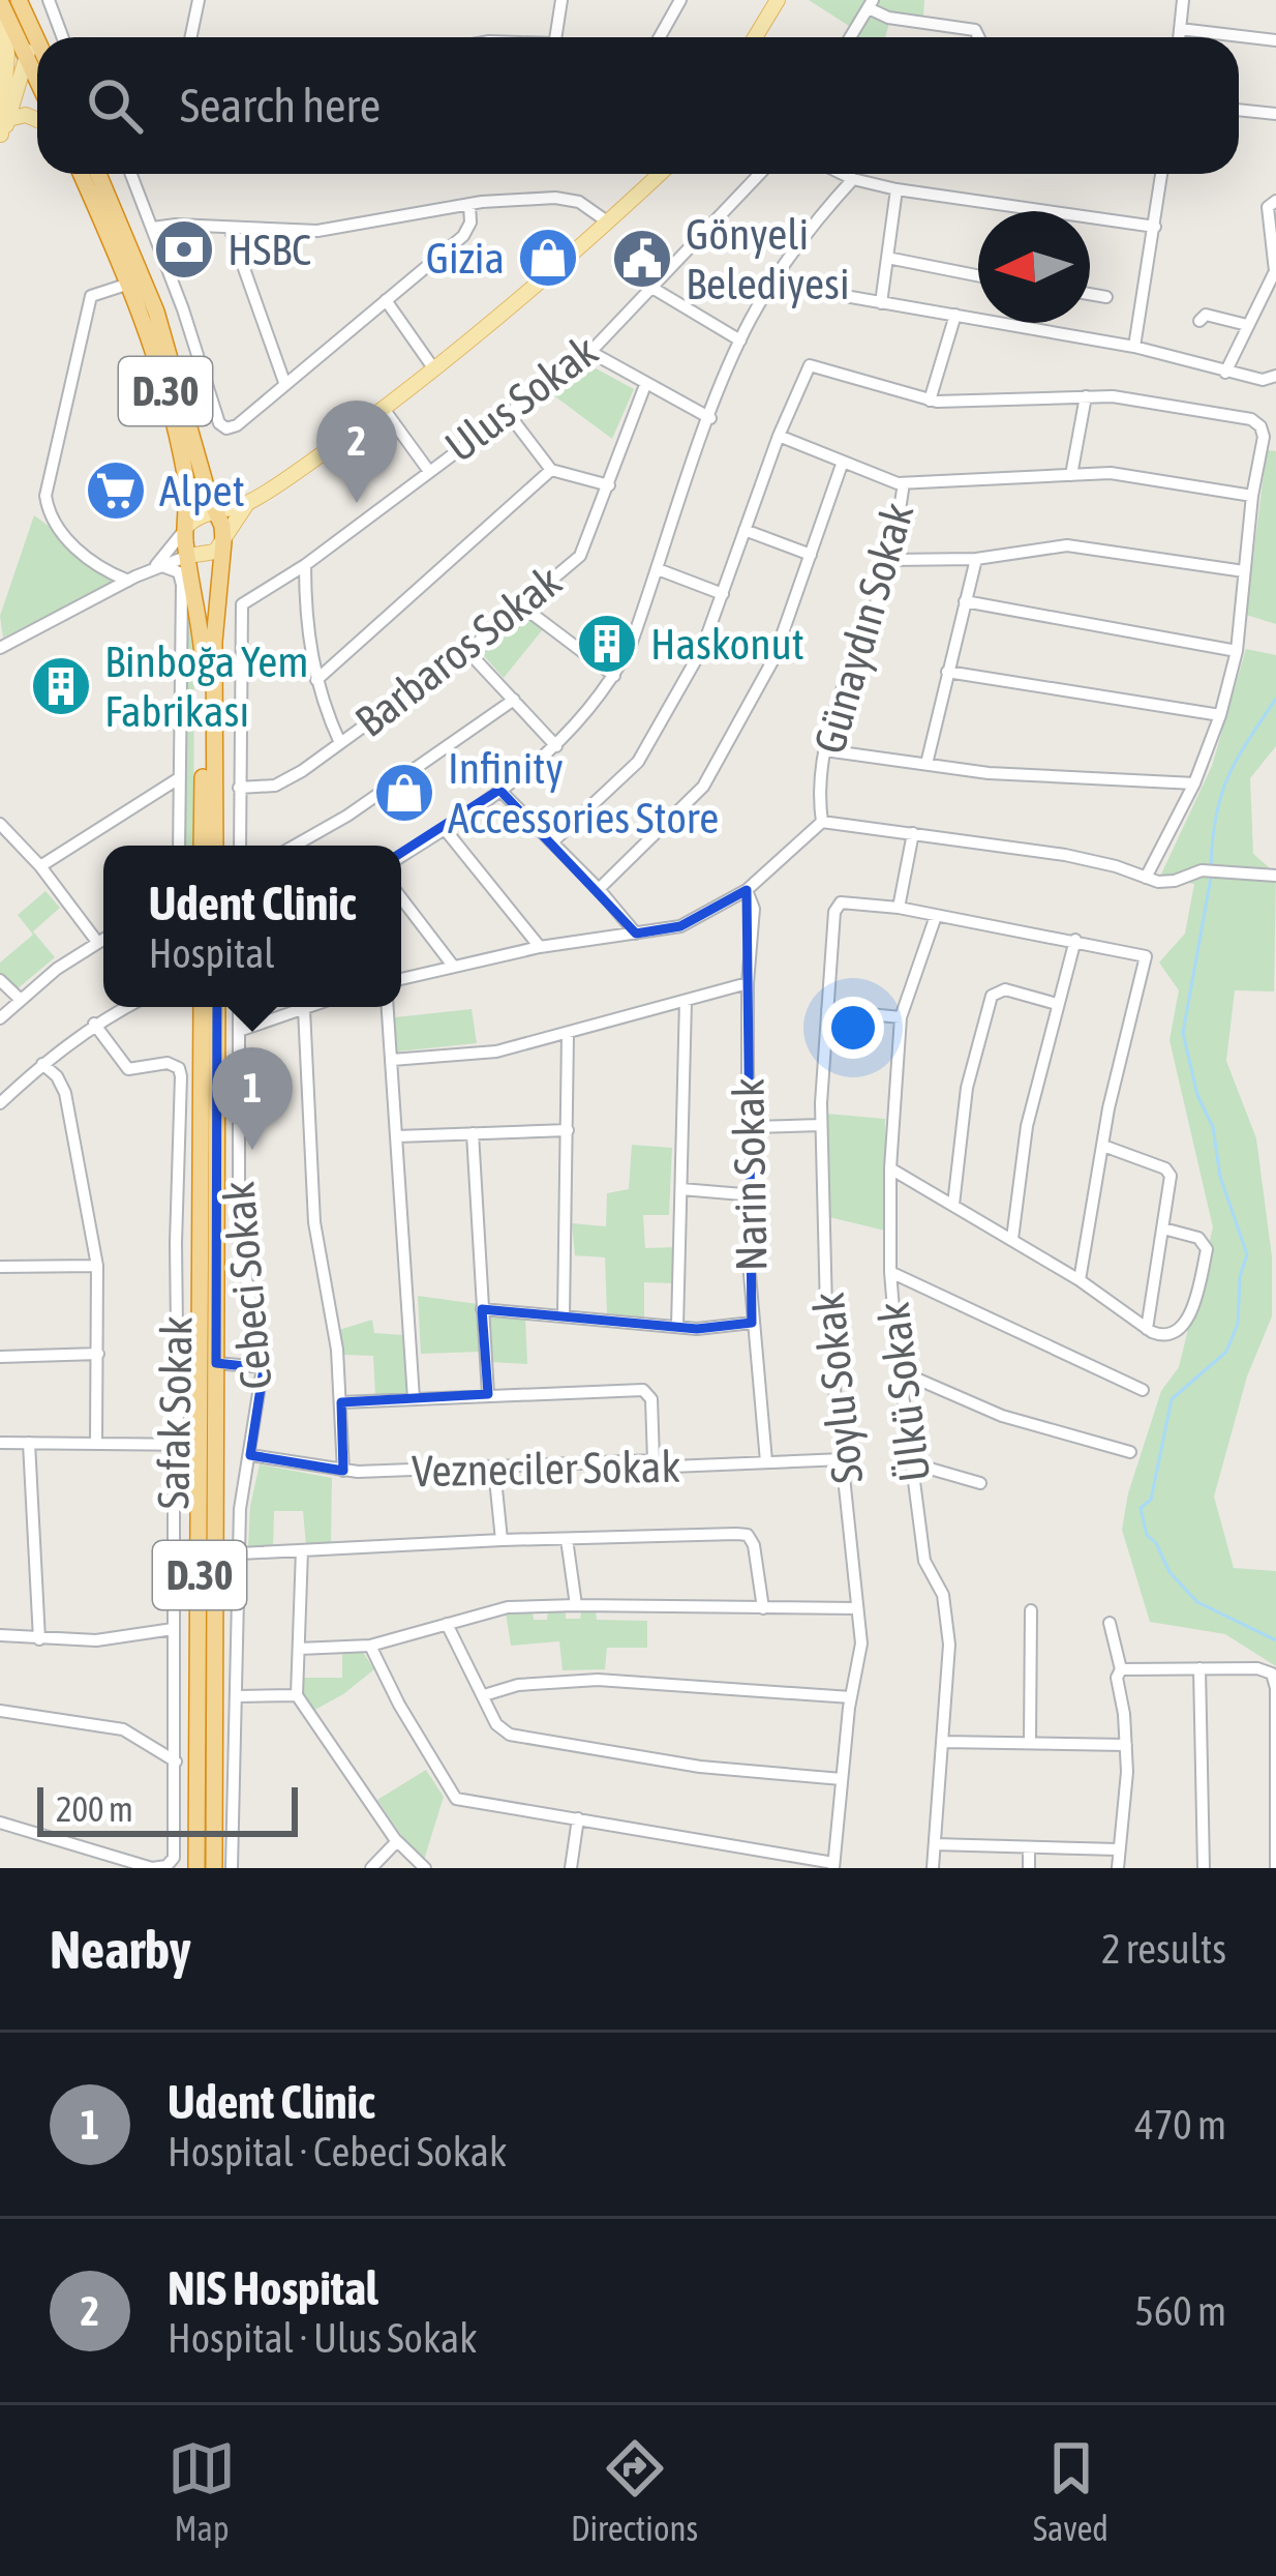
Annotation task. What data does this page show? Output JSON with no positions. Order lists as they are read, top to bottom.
{
  "streets": {
    "highway": ["D.30"],
    "street": [
      "Ulus Sokak",
      "Günaydın Sokak",
      "Barbaros Sokak",
      "Narin Sokak",
      "Cebeci Sokak",
      "Soylu Sokak",
      "Ülkü Sokak",
      "Safak Sokak",
      "Vezneciler Sokak"
    ]
  },
  "crossings": [
    ["Ulus Sokak", "Barbaros Sokak"],
    ["Narin Sokak", "Vezneciler Sokak"],
    ["Cebeci Sokak", "Vezneciler Sokak"],
    ["Soylu Sokak", "Vezneciler Sokak"]
  ],
  "places": {
    "bank": ["HSBC"],
    "shop": ["Gizia", "Infinity Accessories Store"],
    "public building": ["Gönyeli Belediyesi"],
    "supermarket": ["Alpet"],
    "building": ["Haskonut", "Binboğa Yem Fabrikası"]
  },
  "scale_bar": "200 m",
  "north": "left",
  "page": {
    "search": "Search here",
    "pins": ["2", "1"],
    "popup": ["Udent Clinic", "Hospital"],
    "scale": "200 m",
    "heading": ["Nearby", "2 results"],
    "list": [
      {
        "mark": "1",
        "name": "Udent Clinic",
        "note": "Hospital · Cebeci Sokak",
        "value": "470 m"
      },
      {
        "mark": "2",
        "name": "NIS Hospital",
        "note": "Hospital · Ulus Sokak",
        "value": "560 m"
      }
    ],
    "nav": ["Map", "Directions", "Saved"]
  }
}
